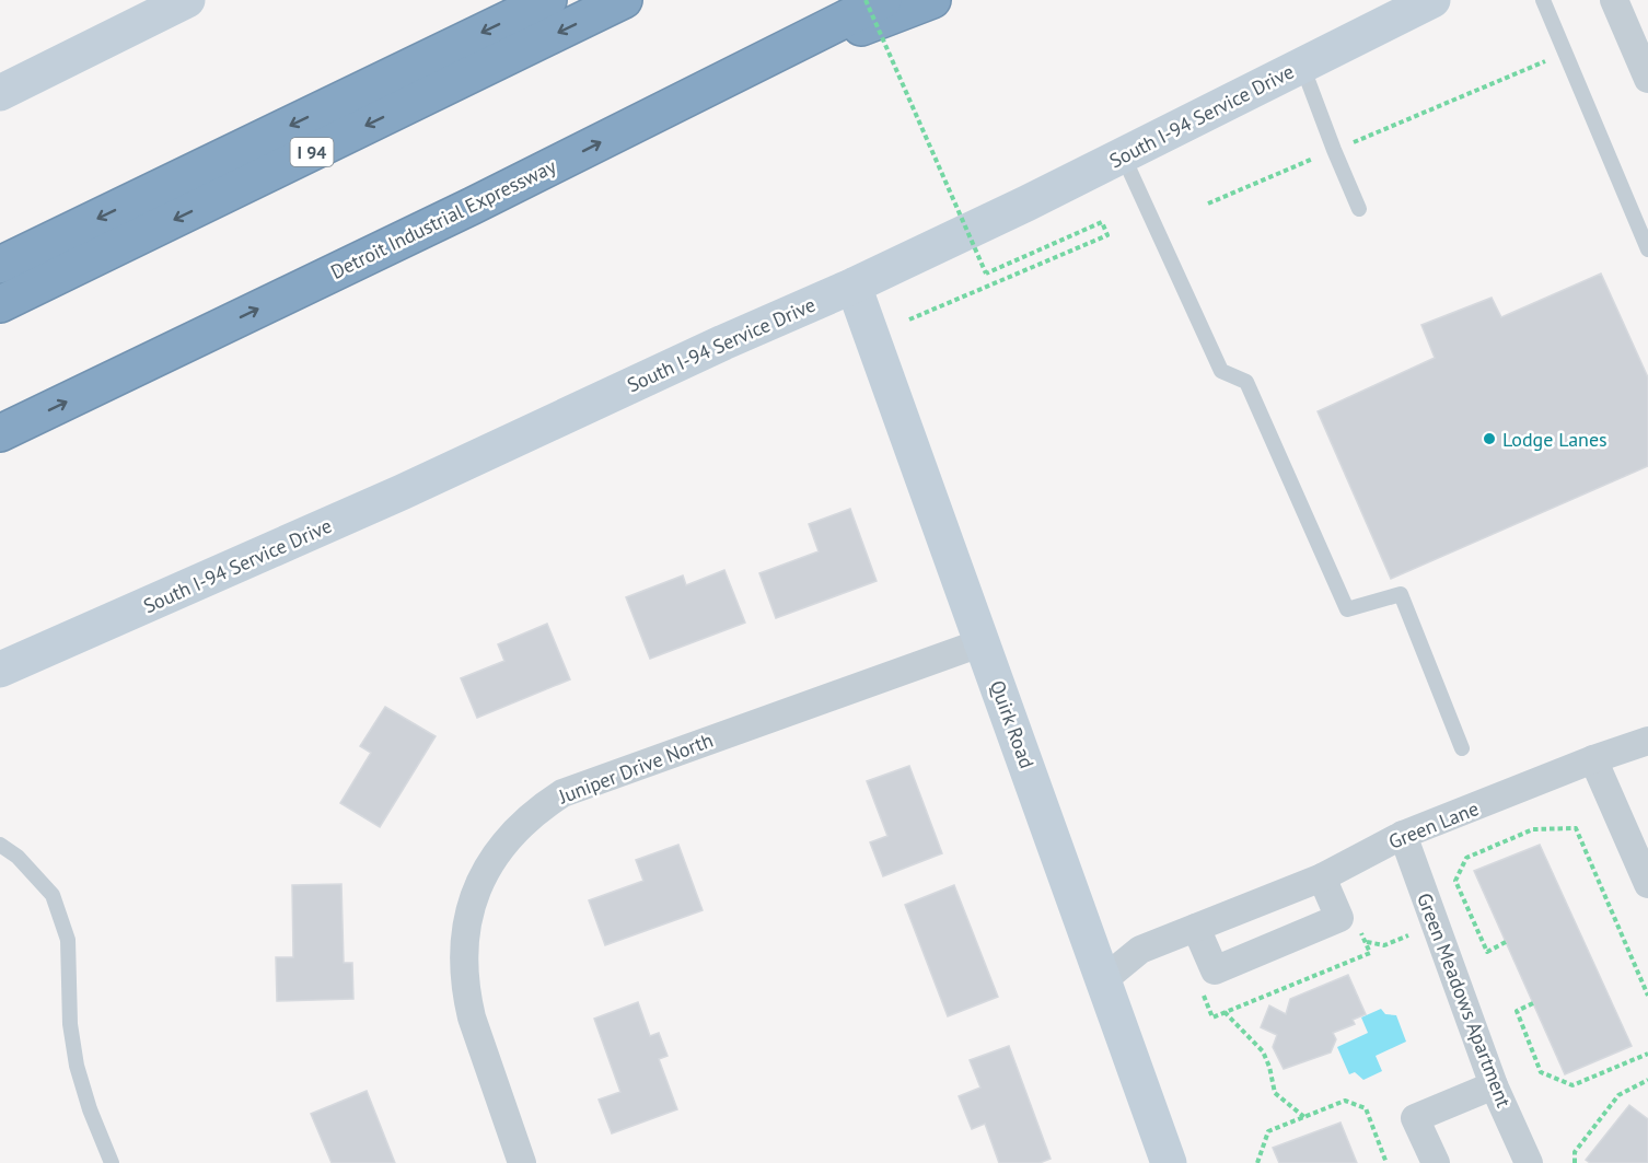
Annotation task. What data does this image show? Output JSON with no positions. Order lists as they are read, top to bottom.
{
  "streets": {
    "highway": ["I 94", "Detroit Industrial Expressway"],
    "street": [
      "South I-94 Service Drive",
      "Quirk Road",
      "Juniper Drive North",
      "Green Lane",
      "Green Meadows Apartment"
    ]
  },
  "crossings": [
    ["South I-94 Service Drive", "Quirk Road"],
    ["Quirk Road", "Juniper Drive North"],
    ["Quirk Road", "Green Lane"],
    ["Green Lane", "Green Meadows Apartment"]
  ],
  "places": ["Lodge Lanes"]
}
